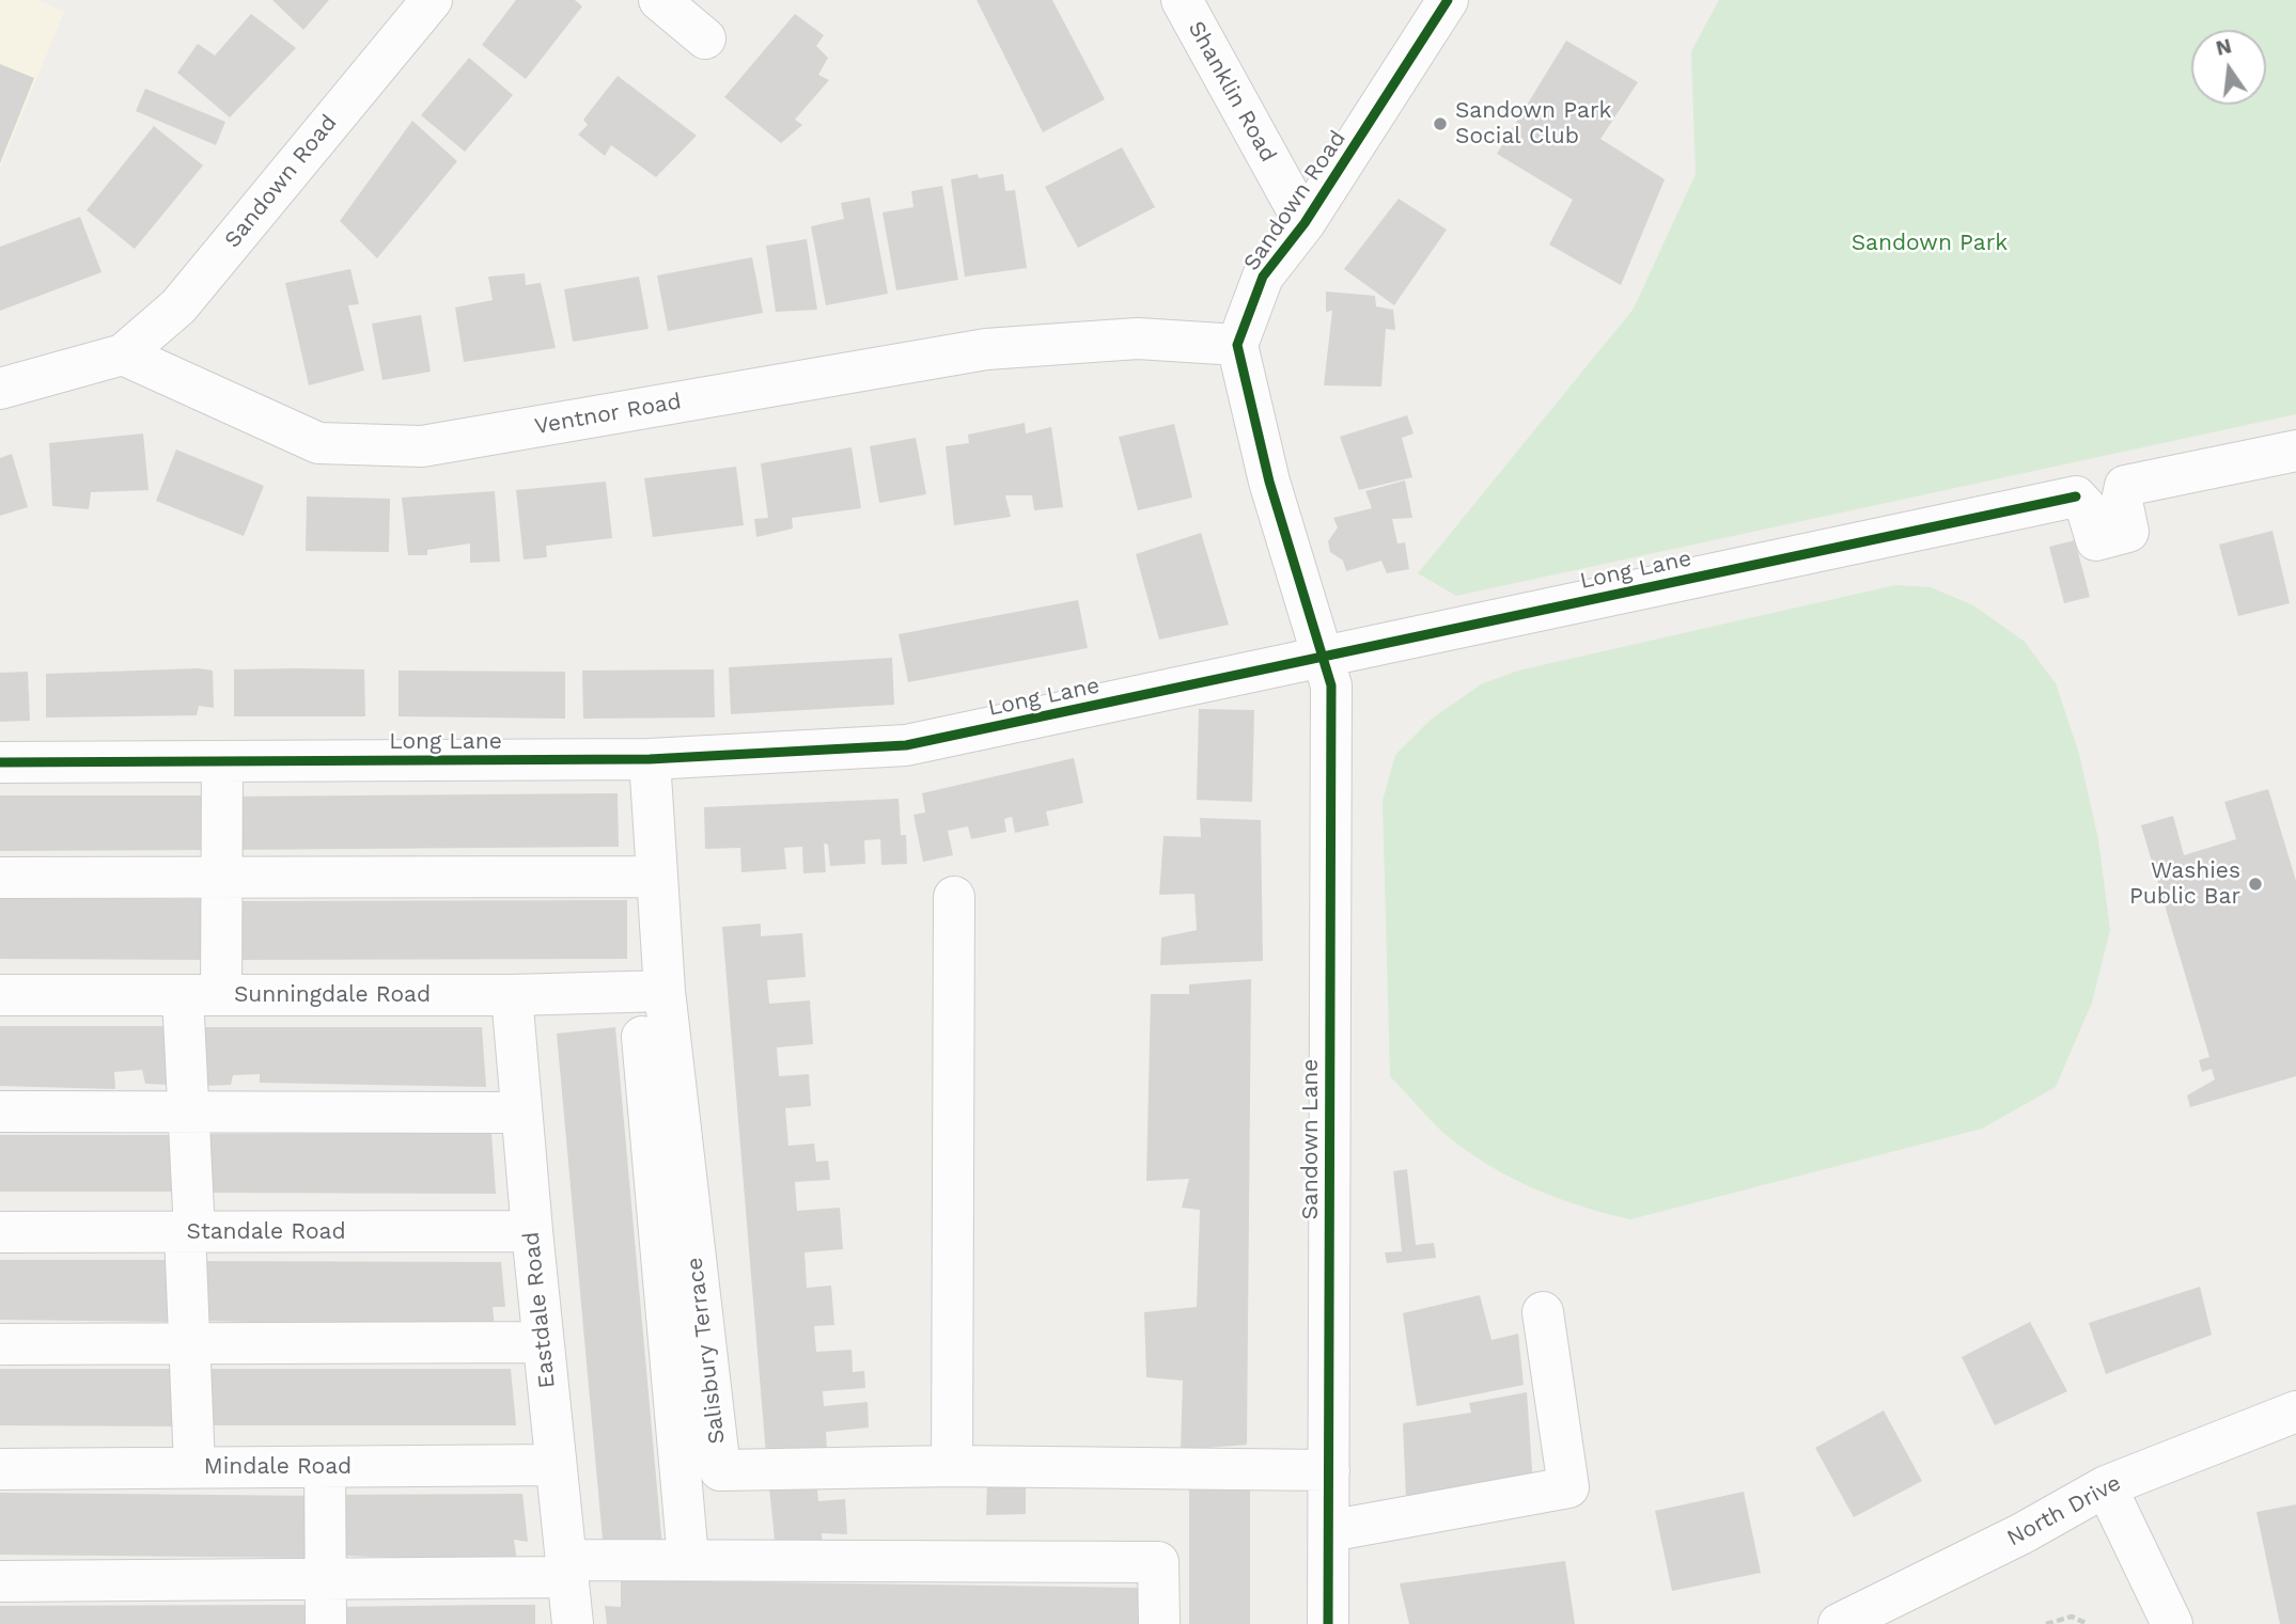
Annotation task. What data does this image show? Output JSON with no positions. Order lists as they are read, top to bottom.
{
  "streets": {
    "street": [
      "Shanklin Road",
      "Sandown Road",
      "Ventnor Road",
      "Long Lane",
      "Sunningdale Road",
      "Sandown Lane",
      "Standale Road",
      "Eastdale Road",
      "Salisbury Terrace",
      "Mindale Road",
      "North Drive"
    ]
  },
  "crossings": [
    ["Shanklin Road", "Sandown Road"],
    ["Sandown Road", "Ventnor Road"],
    ["Long Lane", "Sandown Lane"],
    ["Long Lane", "Salisbury Terrace"],
    ["Sunningdale Road", "Eastdale Road"],
    ["Sunningdale Road", "Salisbury Terrace"],
    ["Sandown Lane", "Salisbury Terrace"],
    ["Standale Road", "Eastdale Road"],
    ["Eastdale Road", "Mindale Road"]
  ],
  "parks": ["Sandown Park"],
  "places": ["Sandown Park Social Club", "Washies Public Bar"],
  "north": "top"
}
